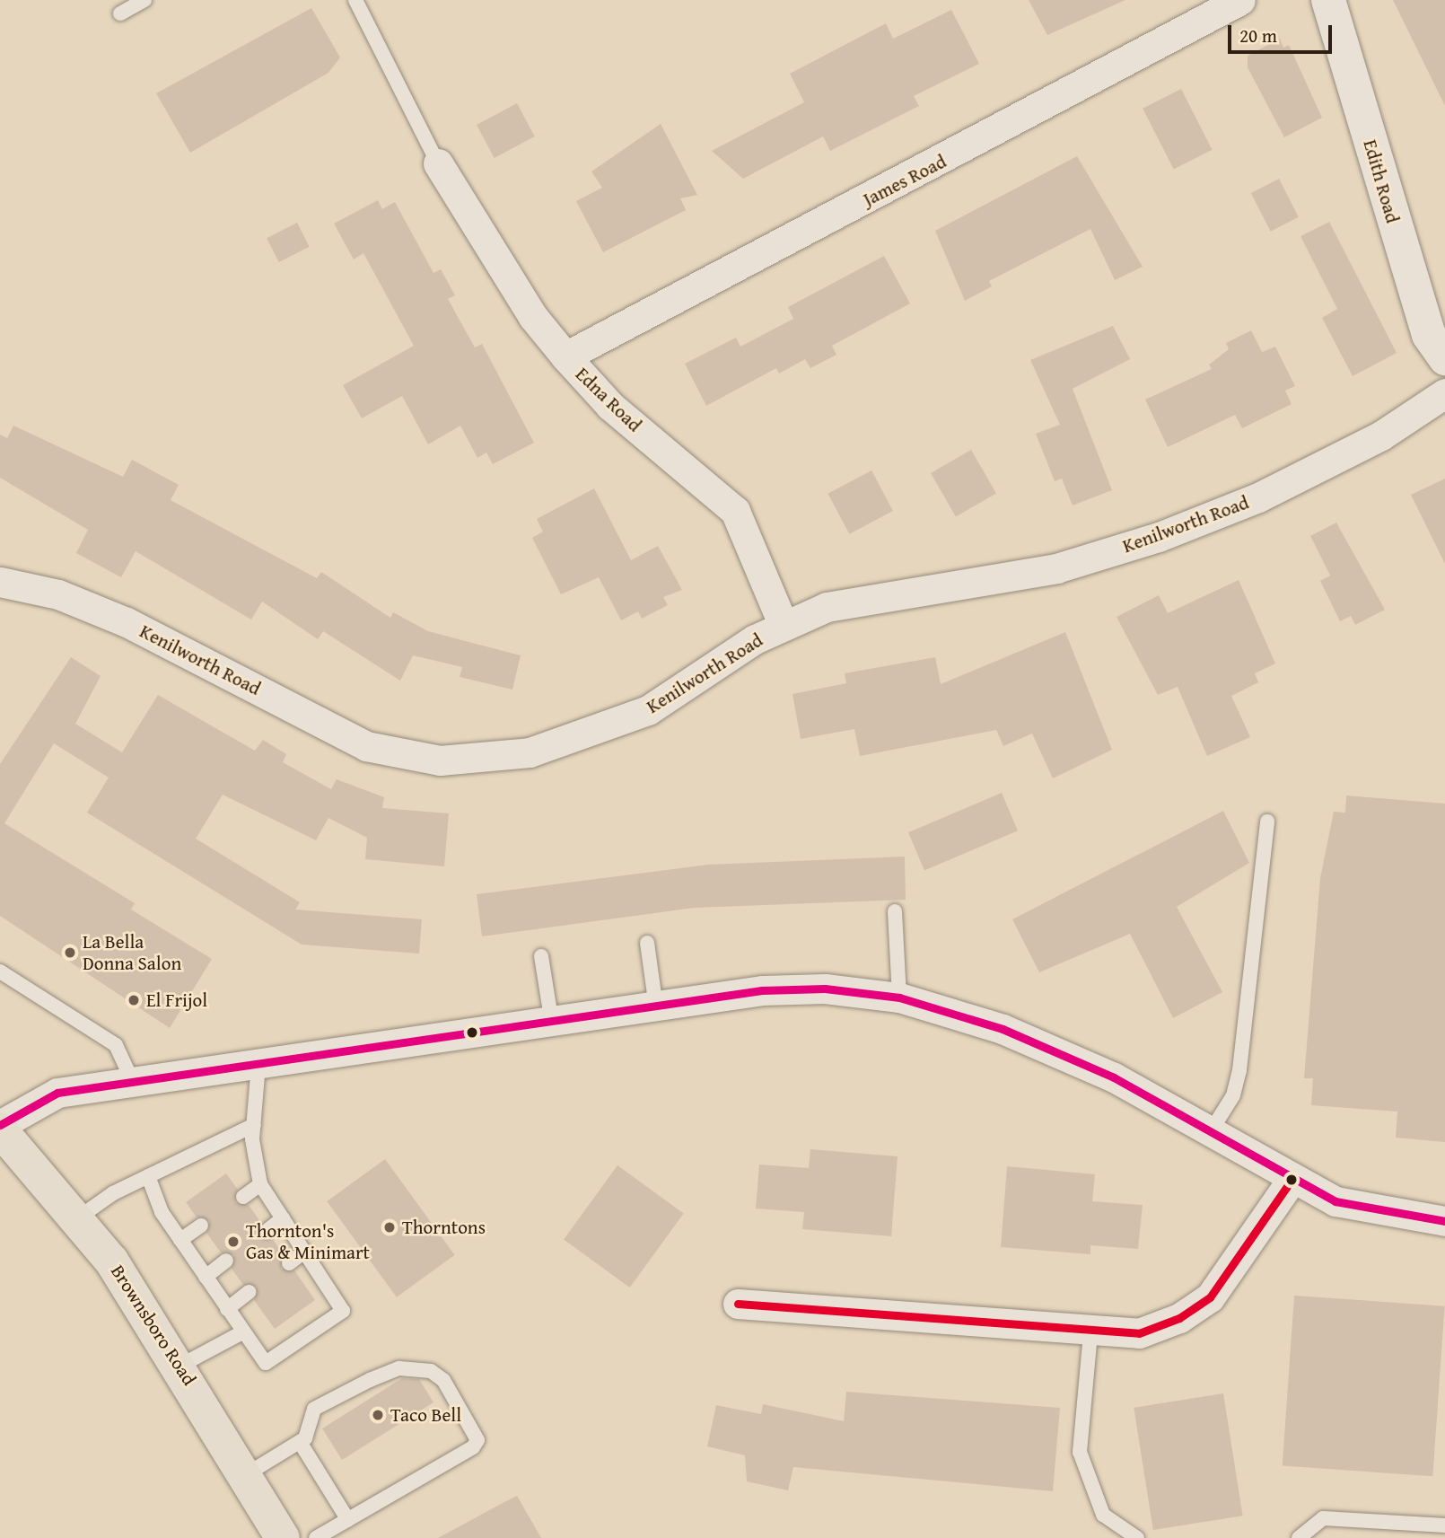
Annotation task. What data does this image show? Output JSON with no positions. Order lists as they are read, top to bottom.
{
  "streets": {
    "main road": ["Brownsboro Road"],
    "street": [
      "James Road",
      "Edith Road",
      "Edna Road",
      "Kenilworth Road"
    ]
  },
  "crossings": [
    ["James Road", "Edna Road"],
    ["Edna Road", "Kenilworth Road"]
  ],
  "places": [
    "La Bella Donna Salon",
    "El Frijol",
    "Thorntons",
    "Thornton's Gas & Minimart",
    "Taco Bell"
  ],
  "scale_bar": "20 m"
}
